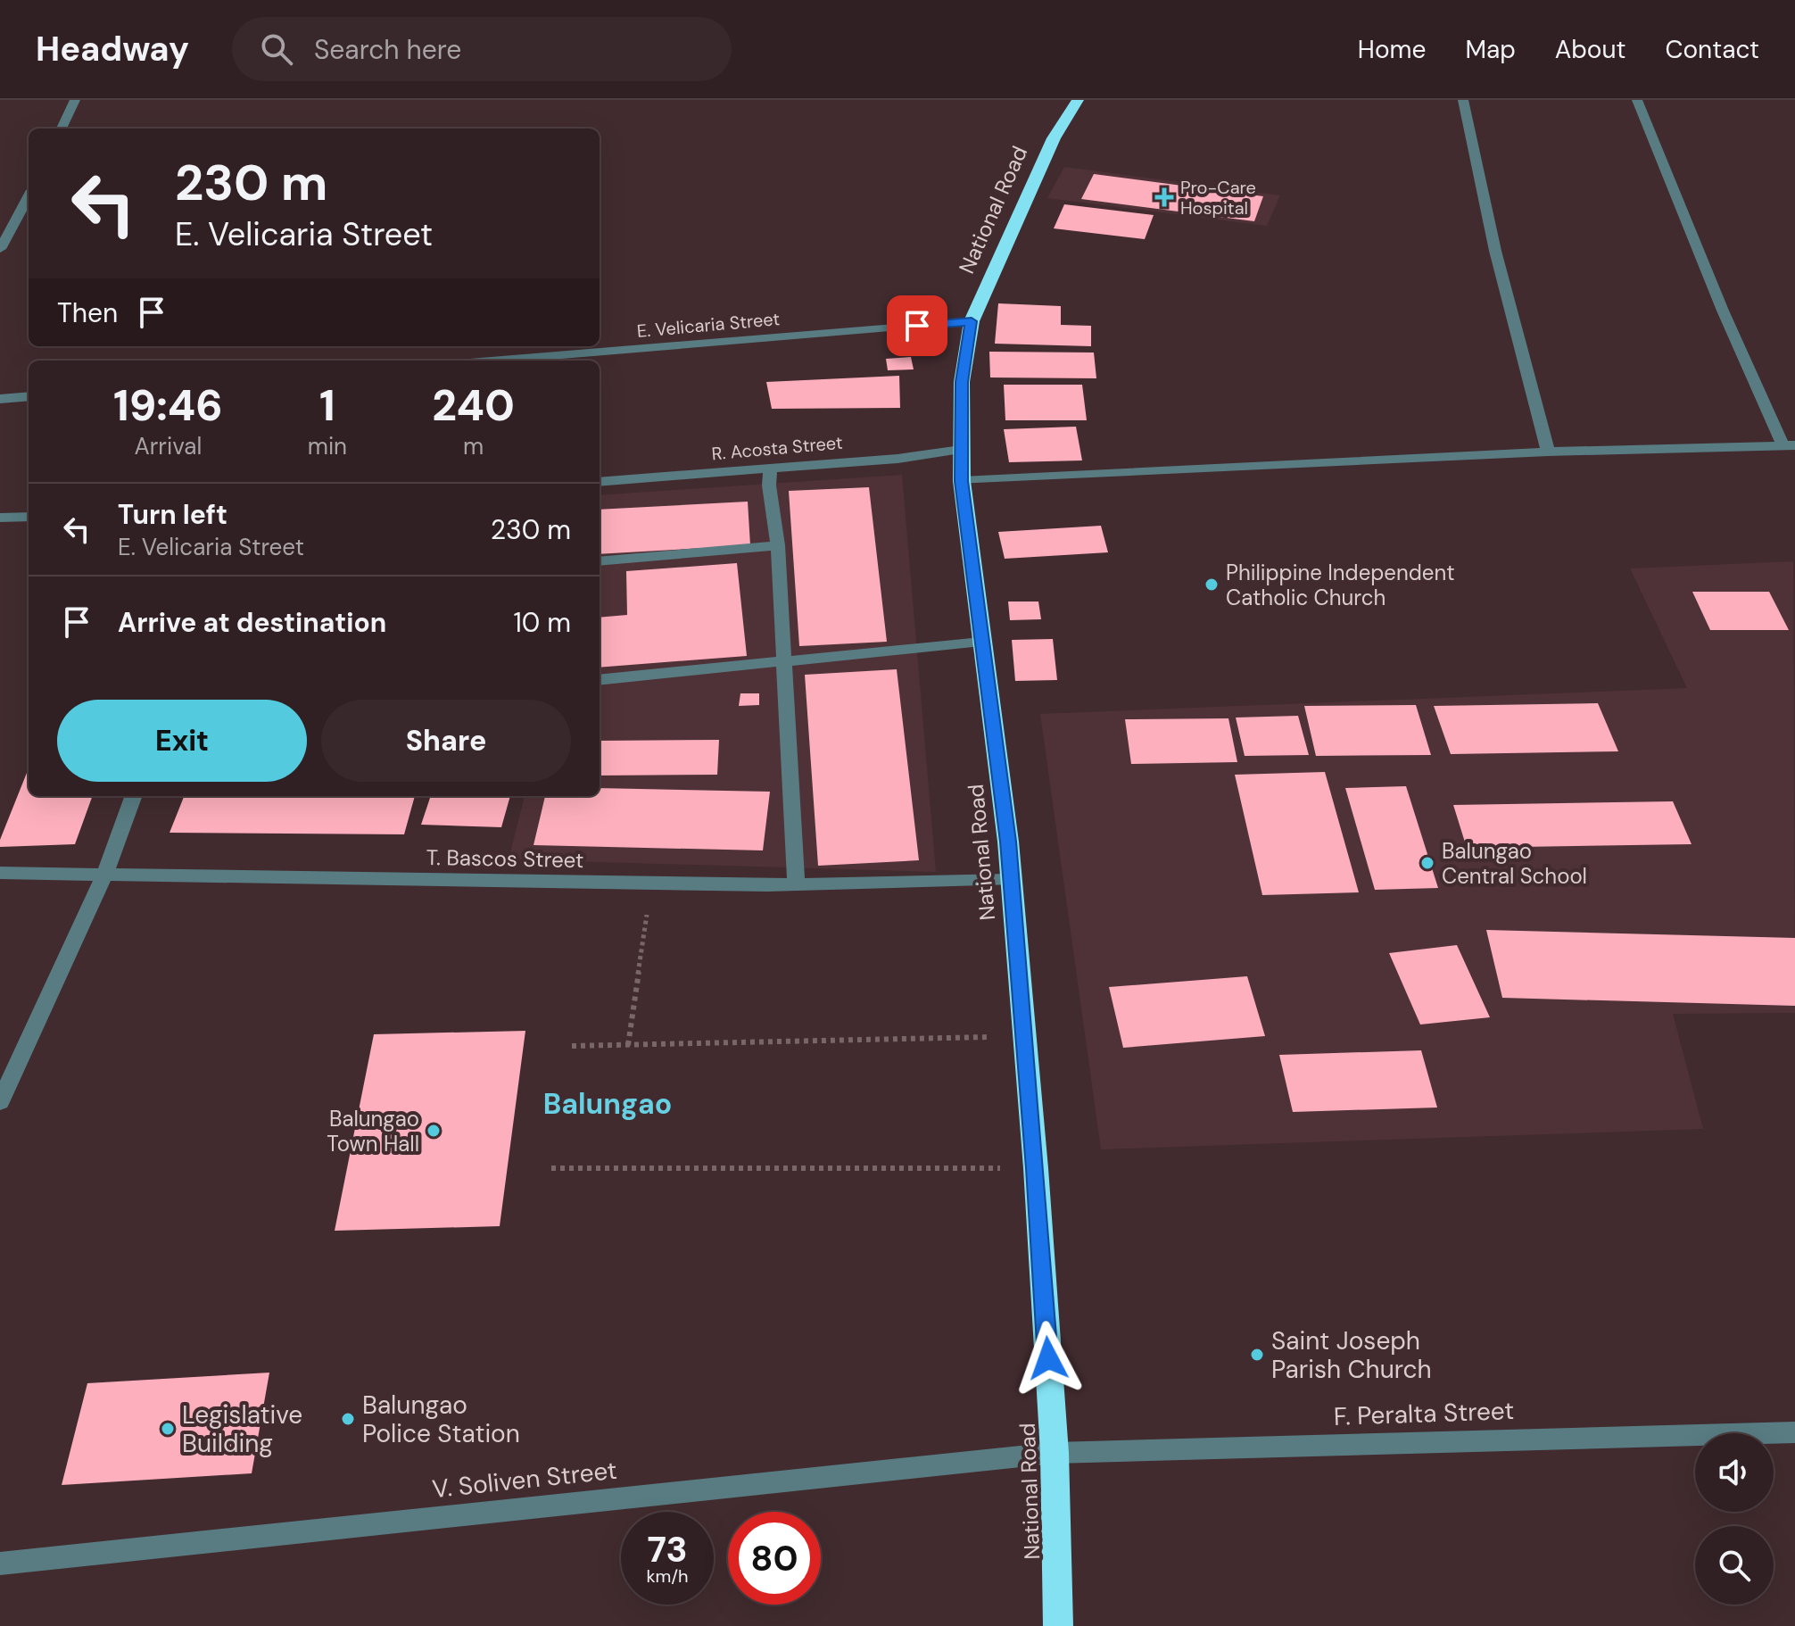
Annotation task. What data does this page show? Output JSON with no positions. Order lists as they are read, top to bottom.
{
  "streets": {
    "highway": ["National Road"],
    "street": [
      "E. Velicaria Street",
      "R. Acosta Street",
      "T. Bascos Street",
      "F. Peralta Street",
      "V. Soliven Street"
    ]
  },
  "crossings": [
    ["National Road", "E. Velicaria Street"],
    ["National Road", "R. Acosta Street"],
    ["National Road", "T. Bascos Street"],
    ["National Road", "F. Peralta Street"],
    ["National Road", "V. Soliven Street"],
    ["F. Peralta Street", "V. Soliven Street"]
  ],
  "districts": ["Balungao"],
  "places": {
    "health": ["Pro-Care Hospital"],
    "other": [
      "Philippine Independent Catholic Church",
      "Balungao Central School",
      "Balungao Town Hall",
      "Saint Joseph Parish Church",
      "Balungao Police Station",
      "Legislative Building"
    ]
  },
  "page": {
    "header": "Headway",
    "search": "Search here",
    "nav": [
      "Home",
      "Map",
      "About",
      "Contact"
    ],
    "turn": ["230 m", "E. Velicaria Street"],
    "then": "Then",
    "eta": [
      "19:46",
      "Arrival",
      "1",
      "min",
      "240",
      "m"
    ],
    "list": [
      {
        "name": "Turn left",
        "note": "E. Velicaria Street",
        "value": "230 m"
      },
      {
        "name": "Arrive at destination",
        "value": "10 m"
      }
    ],
    "buttons": ["Exit", "Share"],
    "speed": "73 km/h",
    "limit": "80"
  }
}
